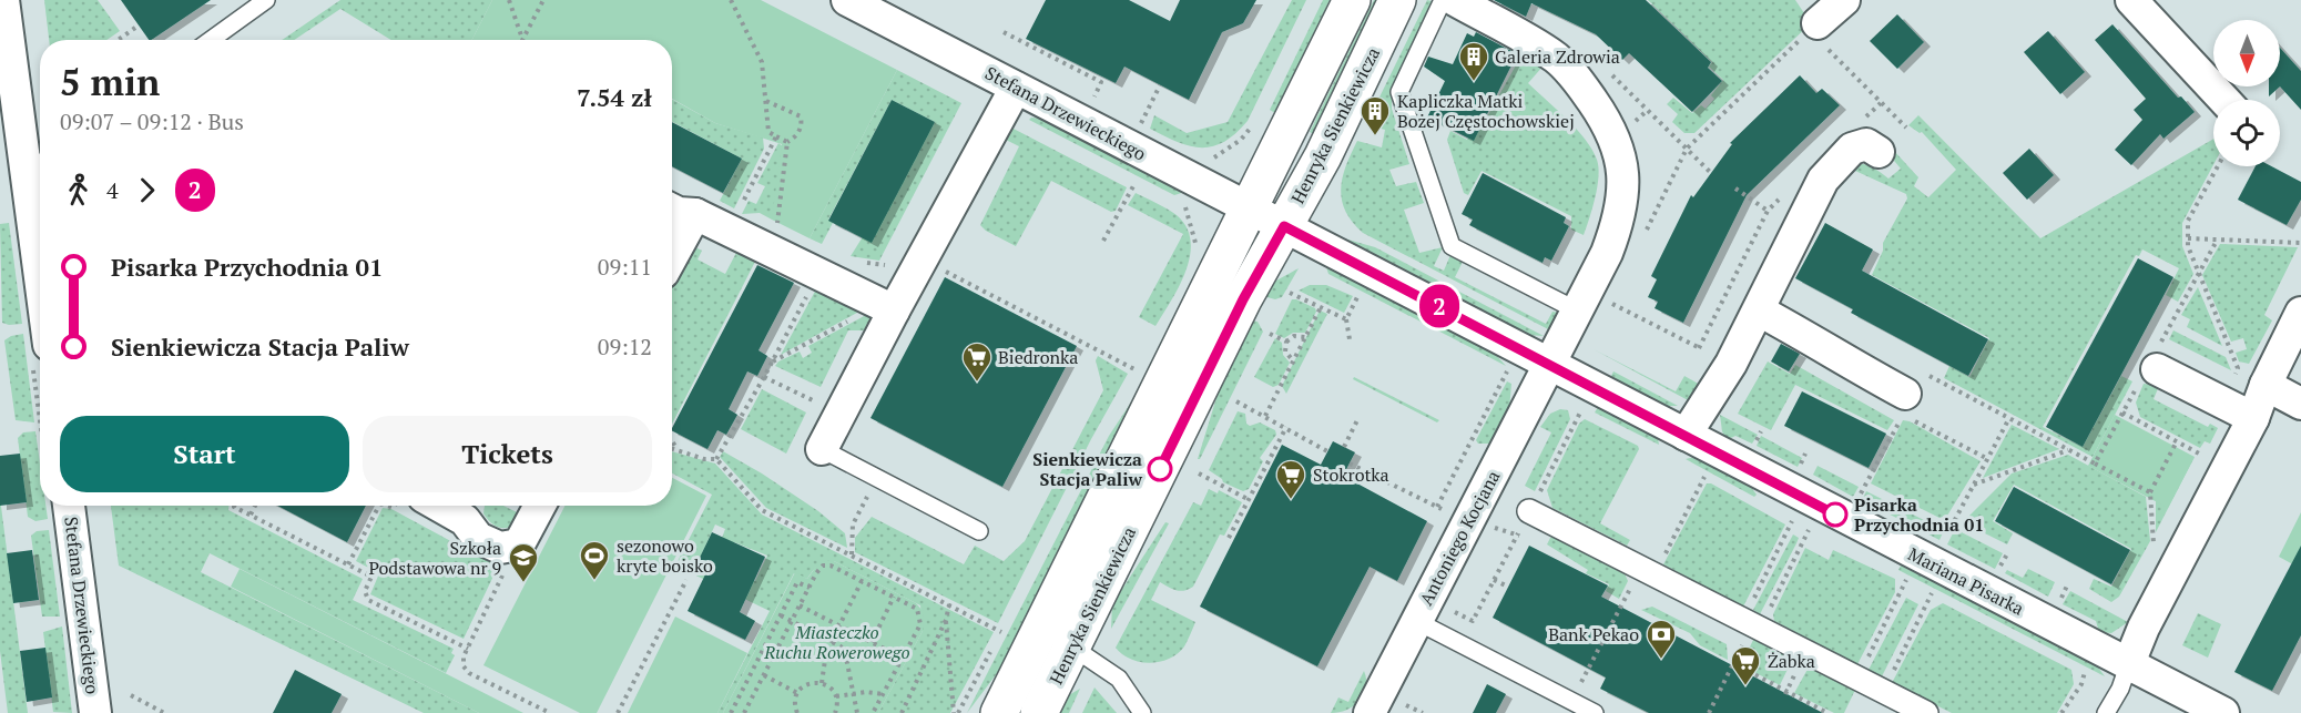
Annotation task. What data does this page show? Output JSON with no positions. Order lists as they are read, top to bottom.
{
  "streets": {
    "street": [
      "Stefana Drzewieckiego",
      "Henryka Sienkiewicza",
      "Antoniego Kocjana",
      "Mariana Pisarka"
    ]
  },
  "crossings": [
    ["Stefana Drzewieckiego", "Henryka Sienkiewicza"],
    ["Stefana Drzewieckiego", "Mariana Pisarka"],
    ["Henryka Sienkiewicza", "Mariana Pisarka"],
    ["Antoniego Kocjana", "Mariana Pisarka"]
  ],
  "parks": ["Miasteczko Ruchu Rowerowego"],
  "places": {
    "building": ["Galeria Zdrowia", "Kapliczka Matki Bożej Częstochowskiej"],
    "supermarket": ["Biedronka", "Stokrotka", "Żabka"],
    "other": ["Sienkiewicza Stacja Paliw", "Pisarka Przychodnia 01"],
    "sports": ["sezonowo kryte boisko"],
    "school or university": ["Szkoła Podstawowa nr 9"],
    "bank": ["Bank Pekao"]
  },
  "lines": ["bus line 2"],
  "north": "bottom",
  "page": {
    "on_map": "2",
    "heading": ["5 min", "09:07 – 09:12 · Bus", "7.54 zł"],
    "legs": ["4", "2"],
    "list": [
      {
        "name": "Pisarka Przychodnia 01",
        "value": "09:11"
      },
      {
        "name": "Sienkiewicza Stacja Paliw",
        "value": "09:12"
      }
    ],
    "buttons": ["Start", "Tickets"]
  }
}
